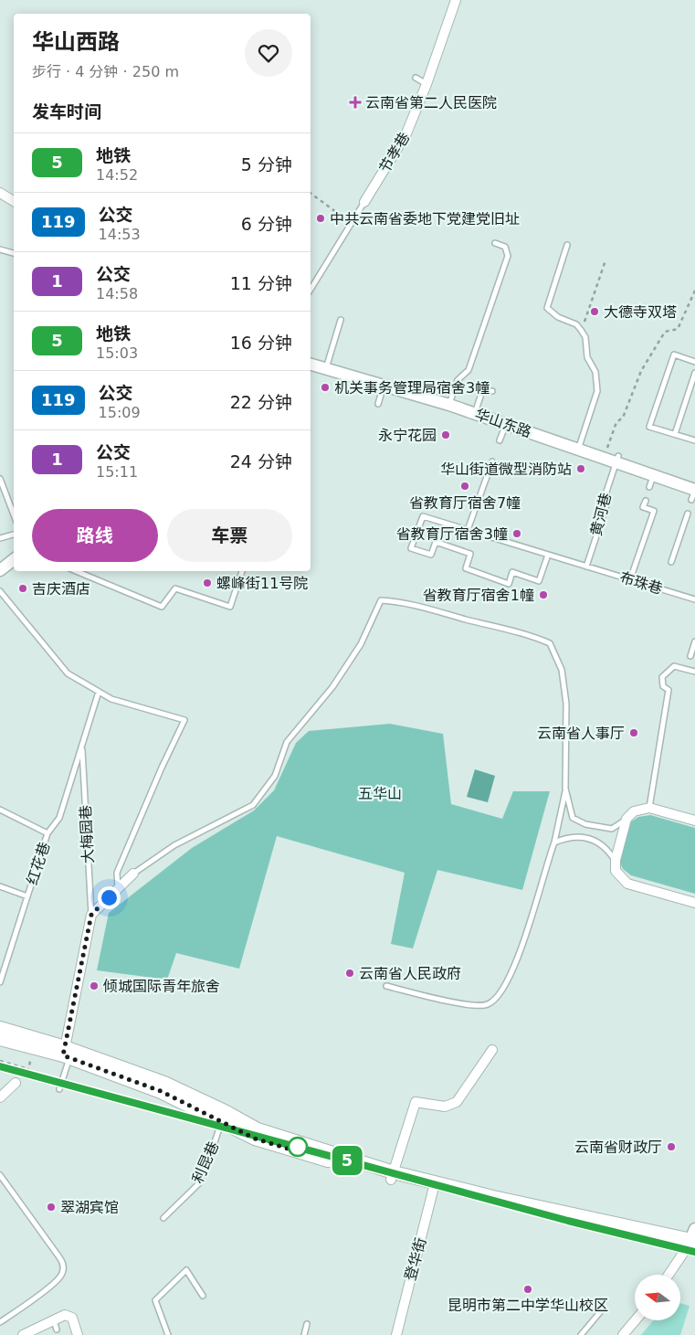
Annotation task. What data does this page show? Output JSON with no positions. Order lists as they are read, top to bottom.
{
  "streets": {
    "street": [
      "节孝巷",
      "华山东路",
      "大梅园巷",
      "登华街"
    ],
    "lane": [
      "黄河巷",
      "布珠巷",
      "红花巷",
      "利昆巷"
    ]
  },
  "crossings": [
    ["华山东路", "黄河巷"],
    ["黄河巷", "布珠巷"],
    ["大梅园巷", "红花巷"]
  ],
  "parks": ["五华山"],
  "places": {
    "health": ["云南省第二人民医院"],
    "other": [
      "中共云南省委地下党建党旧址",
      "大德寺双塔",
      "机关事务管理局宿舍3幢",
      "永宁花园",
      "华山街道微型消防站",
      "省教育厅宿舍7幢",
      "省教育厅宿舍3幢",
      "螺峰街11号院",
      "吉庆酒店",
      "省教育厅宿舍1幢",
      "云南省人事厅",
      "云南省人民政府",
      "倾城国际青年旅舍",
      "云南省财政厅",
      "翠湖宾馆",
      "昆明市第二中学华山校区"
    ]
  },
  "lines": ["metro line 5"],
  "north": "left",
  "page": {
    "on_map": "5",
    "heading": [
      ["华山西路", "步行 · 4 分钟 · 250 m"],
      "发车时间"
    ],
    "list": [
      {
        "mark": "5",
        "name": "地铁",
        "note": "14:52",
        "value": "5 分钟"
      },
      {
        "mark": "119",
        "name": "公交",
        "note": "14:53",
        "value": "6 分钟"
      },
      {
        "mark": "1",
        "name": "公交",
        "note": "14:58",
        "value": "11 分钟"
      },
      {
        "mark": "5",
        "name": "地铁",
        "note": "15:03",
        "value": "16 分钟"
      },
      {
        "mark": "119",
        "name": "公交",
        "note": "15:09",
        "value": "22 分钟"
      },
      {
        "mark": "1",
        "name": "公交",
        "note": "15:11",
        "value": "24 分钟"
      }
    ],
    "buttons": ["路线", "车票"]
  }
}
